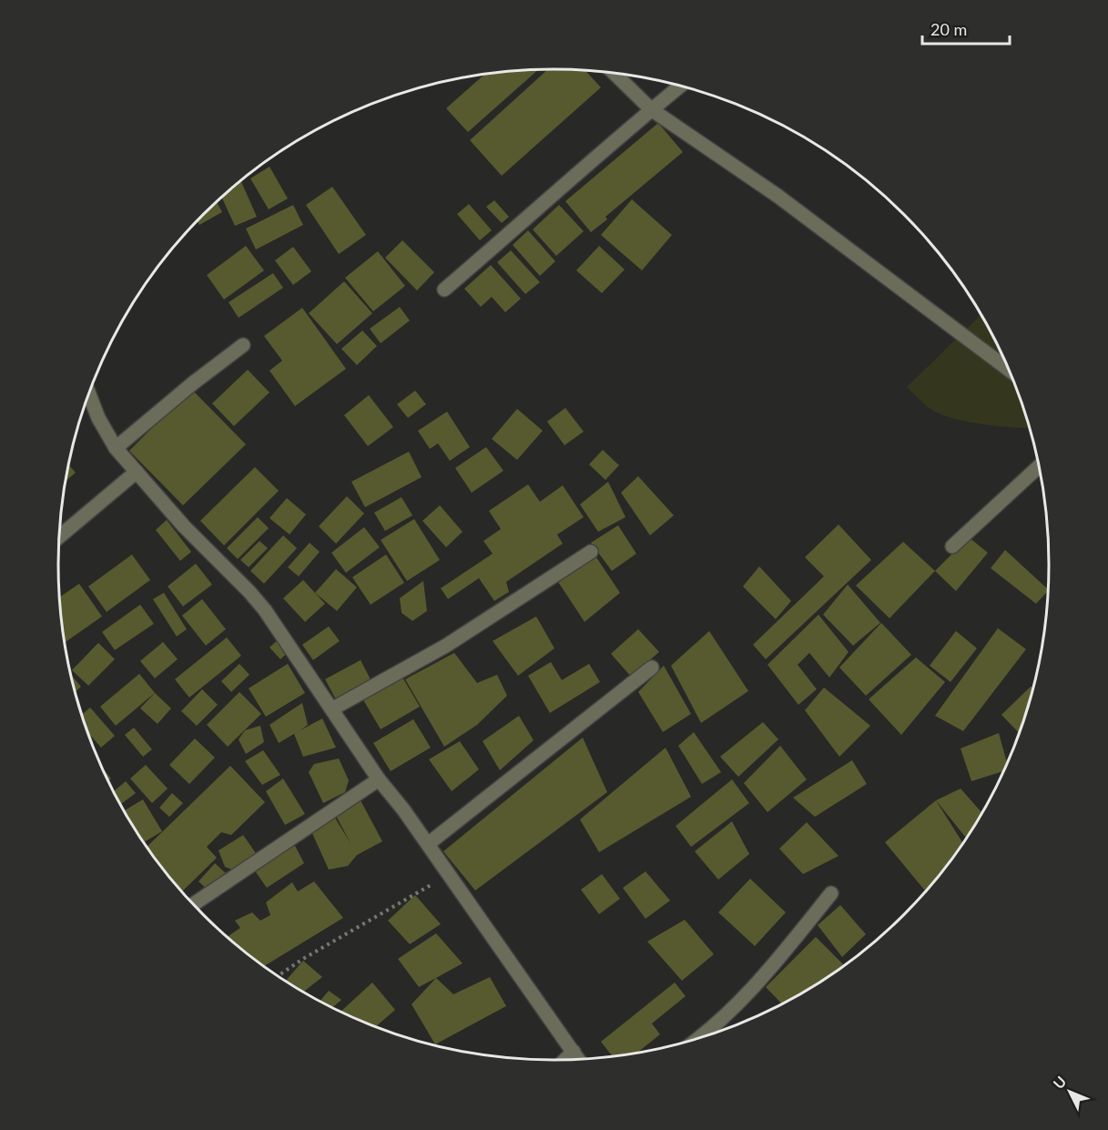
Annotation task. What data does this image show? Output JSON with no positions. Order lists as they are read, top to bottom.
{
  "scale_bar": "20 m",
  "north": "top left"
}
